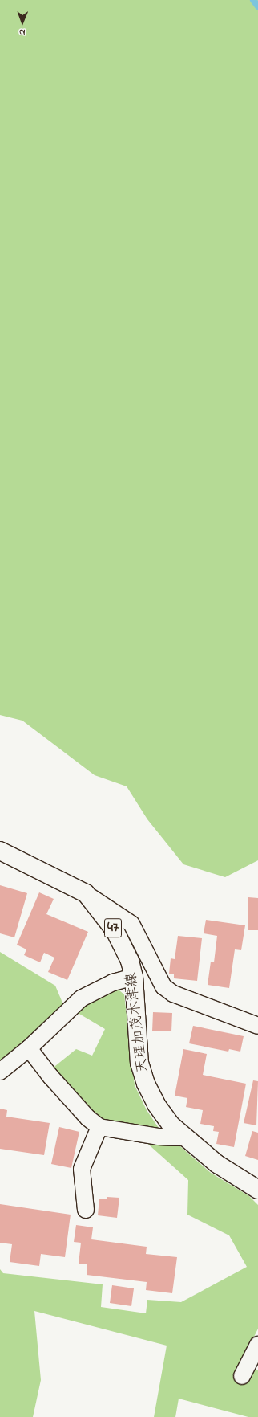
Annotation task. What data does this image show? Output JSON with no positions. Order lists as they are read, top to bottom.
{
  "streets": {
    "main road": ["47", "天理加茂木津線"]
  },
  "north": "bottom"
}
